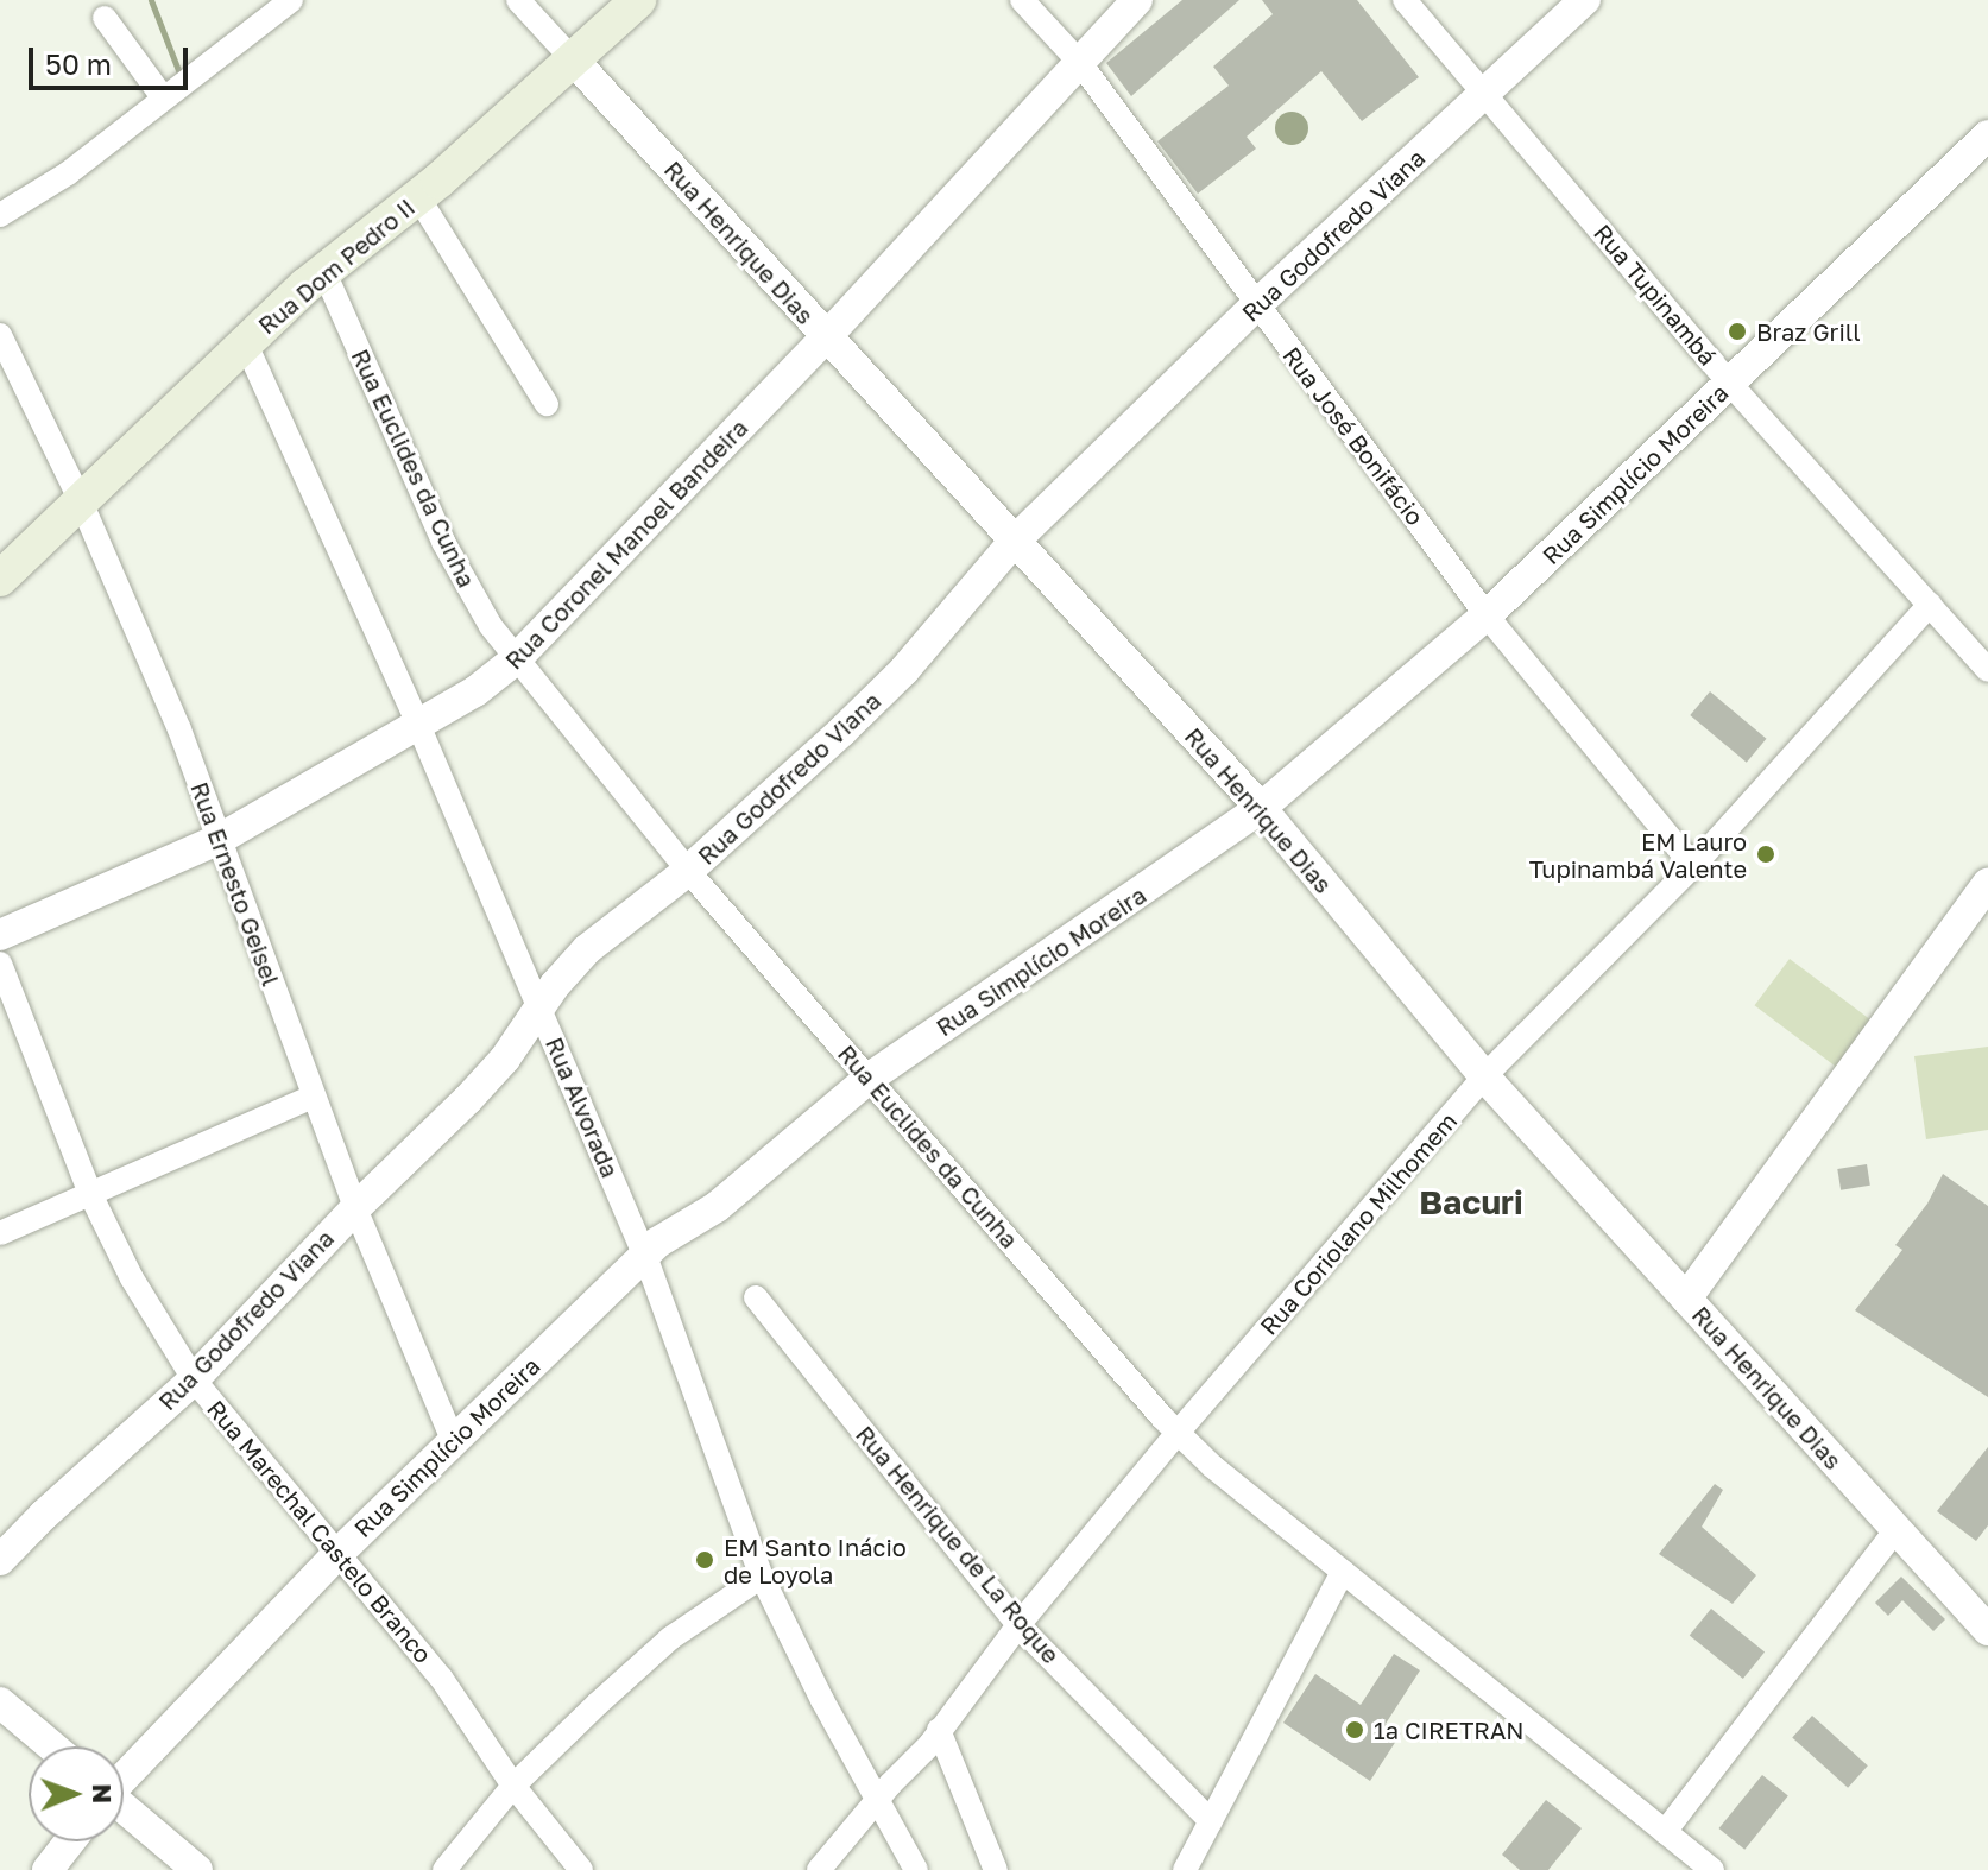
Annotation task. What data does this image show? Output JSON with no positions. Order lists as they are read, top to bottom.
{
  "streets": {
    "main road": ["Rua Dom Pedro II"],
    "street": [
      "Rua Godofredo Viana",
      "Rua Henrique Dias",
      "Rua Tupinambá",
      "Rua José Bonifácio",
      "Rua Euclides da Cunha",
      "Rua Simplício Moreira",
      "Rua Coronel Manoel Bandeira",
      "Rua Ernesto Geisel",
      "Rua Alvorada",
      "Rua Coriolano Milhomem",
      "Rua Marechal Castelo Branco",
      "Rua Henrique de La Roque"
    ]
  },
  "crossings": [
    ["Rua Godofredo Viana", "Rua Henrique Dias"],
    ["Rua Godofredo Viana", "Rua Tupinambá"],
    ["Rua Godofredo Viana", "Rua José Bonifácio"],
    ["Rua Godofredo Viana", "Rua Euclides da Cunha"],
    ["Rua Godofredo Viana", "Rua Ernesto Geisel"],
    ["Rua Godofredo Viana", "Rua Alvorada"],
    ["Rua Godofredo Viana", "Rua Marechal Castelo Branco"],
    ["Rua Henrique Dias", "Rua Dom Pedro II"],
    ["Rua Henrique Dias", "Rua Simplício Moreira"],
    ["Rua Henrique Dias", "Rua Coronel Manoel Bandeira"],
    ["Rua Henrique Dias", "Rua Coriolano Milhomem"],
    ["Rua Dom Pedro II", "Rua Euclides da Cunha"],
    ["Rua Dom Pedro II", "Rua Ernesto Geisel"],
    ["Rua Dom Pedro II", "Rua Alvorada"],
    ["Rua Tupinambá", "Rua Simplício Moreira"],
    ["Rua Tupinambá", "Rua Coriolano Milhomem"],
    ["Rua José Bonifácio", "Rua Simplício Moreira"],
    ["Rua José Bonifácio", "Rua Coronel Manoel Bandeira"],
    ["Rua José Bonifácio", "Rua Coriolano Milhomem"],
    ["Rua Euclides da Cunha", "Rua Simplício Moreira"],
    ["Rua Euclides da Cunha", "Rua Coronel Manoel Bandeira"],
    ["Rua Euclides da Cunha", "Rua Coriolano Milhomem"],
    ["Rua Simplício Moreira", "Rua Ernesto Geisel"],
    ["Rua Simplício Moreira", "Rua Alvorada"],
    ["Rua Simplício Moreira", "Rua Marechal Castelo Branco"],
    ["Rua Coronel Manoel Bandeira", "Rua Ernesto Geisel"],
    ["Rua Coronel Manoel Bandeira", "Rua Alvorada"],
    ["Rua Alvorada", "Rua Coriolano Milhomem"],
    ["Rua Coriolano Milhomem", "Rua Henrique de La Roque"]
  ],
  "districts": ["Bacuri"],
  "places": [
    "Braz Grill",
    "EM Lauro Tupinambá Valente",
    "EM Santo Inácio de Loyola",
    "1ª CIRETRAN"
  ],
  "scale_bar": "50 m",
  "north": "right"
}
